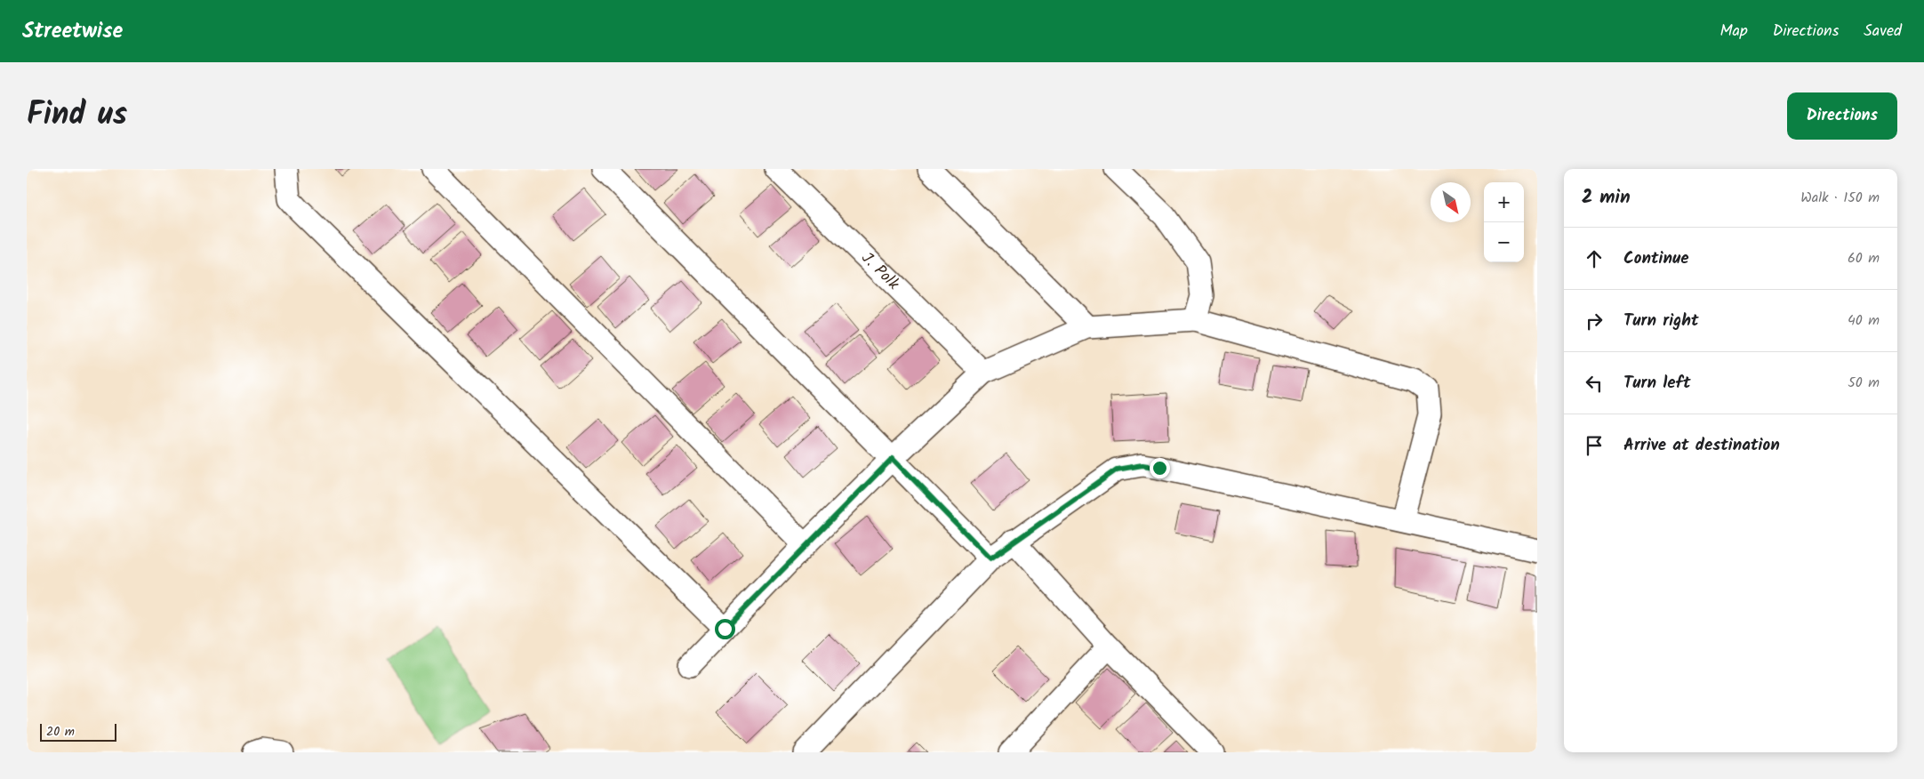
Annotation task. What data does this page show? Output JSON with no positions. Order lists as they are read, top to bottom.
{
  "streets": {
    "street": ["J. Polk"]
  },
  "scale_bar": "20 m",
  "north": "bottom right",
  "page": {
    "header": "Streetwise",
    "nav": ["Map", "Directions", "Saved"],
    "title": "Find us",
    "buttons": "Directions",
    "heading": ["2 min", "Walk · 150 m"],
    "map_buttons": ["+", "−"],
    "list": [
      ["Continue", "60 m"],
      ["Turn right", "40 m"],
      ["Turn left", "50 m"],
      "Arrive at destination"
    ],
    "scale": "20 m"
  }
}
